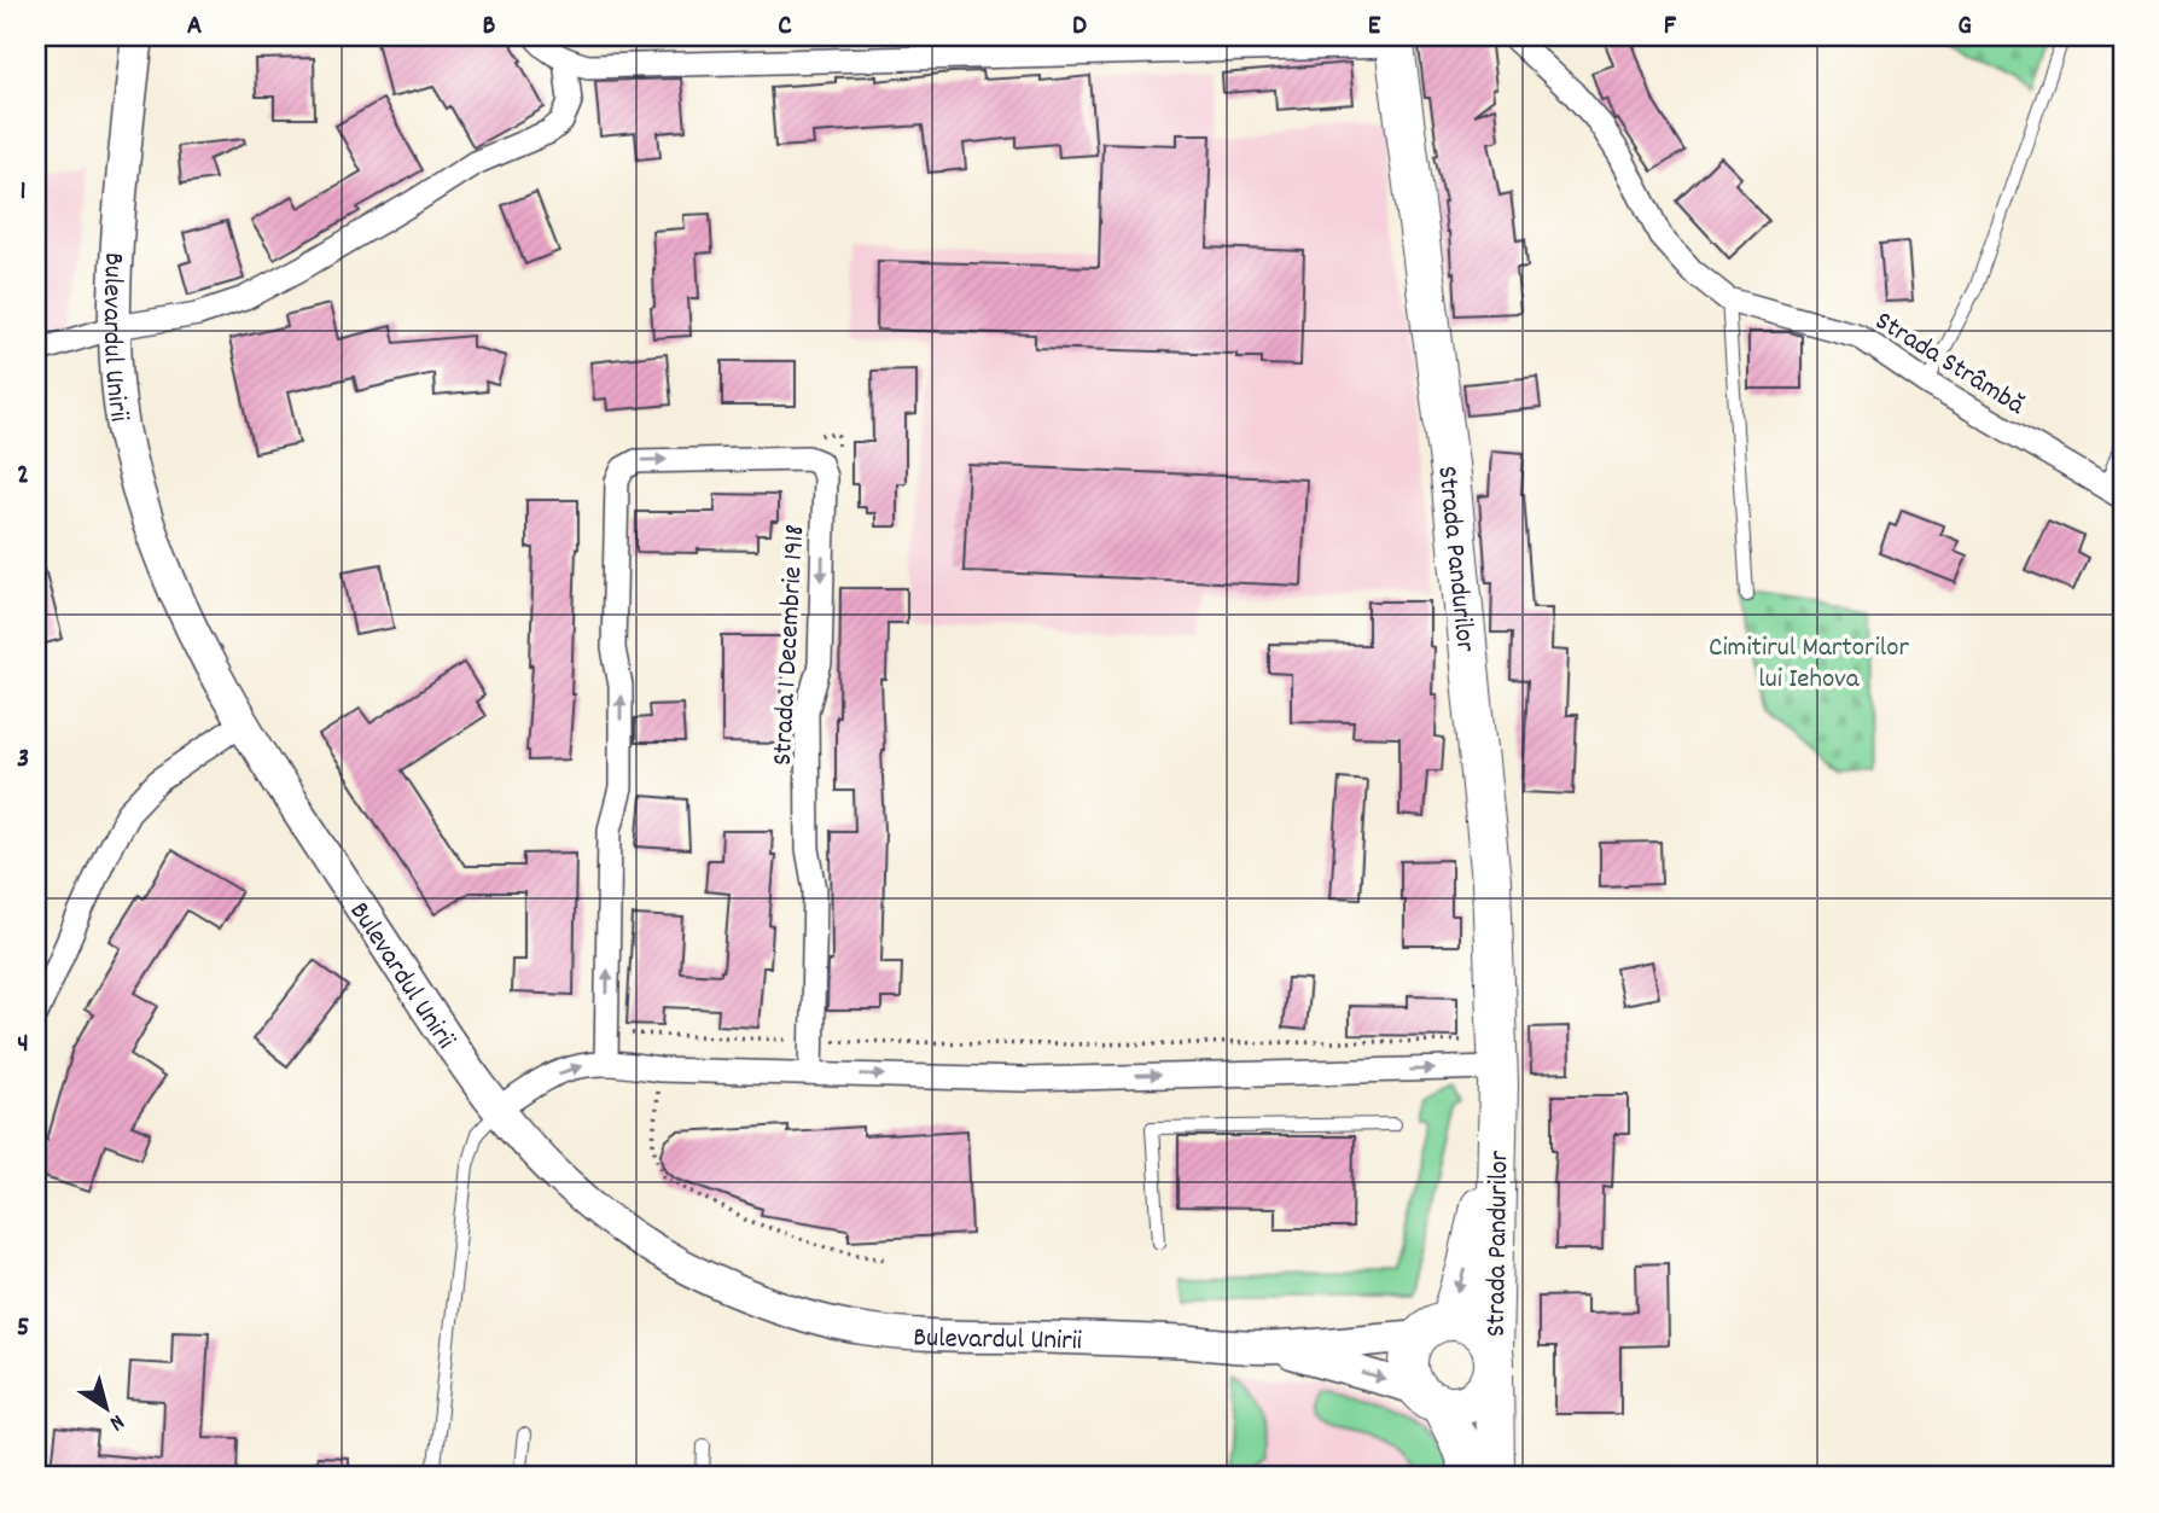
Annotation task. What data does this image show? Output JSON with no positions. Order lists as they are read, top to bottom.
{
  "streets": {
    "highway": ["Strada Pandurilor"],
    "main road": ["Bulevardul Unirii"],
    "street": ["Strada Strâmbă", "Strada 1 Decembrie 1918"]
  },
  "crossings": [
    ["Bulevardul Unirii", "Strada Pandurilor"]
  ],
  "parks": ["Cimitirul Martorilor lui Iehova"],
  "north": "bottom right",
  "grid": {
    "columns": [
      "A",
      "B",
      "C",
      "D",
      "E",
      "F",
      "G"
    ],
    "rows": [
      "1",
      "2",
      "3",
      "4",
      "5"
    ]
  }
}
